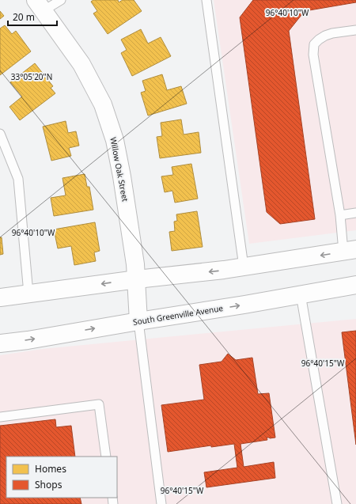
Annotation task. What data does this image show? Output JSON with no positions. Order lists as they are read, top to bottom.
{
  "streets": {
    "main road": ["Willow Oak Street", "South Greenville Avenue"]
  },
  "crossings": [
    ["Willow Oak Street", "South Greenville Avenue"]
  ],
  "legend": ["Homes", "Shops"],
  "scale_bar": "20 m",
  "coordinates": ["96°40'10\"W", "33°05'20\"N", "96°40'15\"W"]
}
